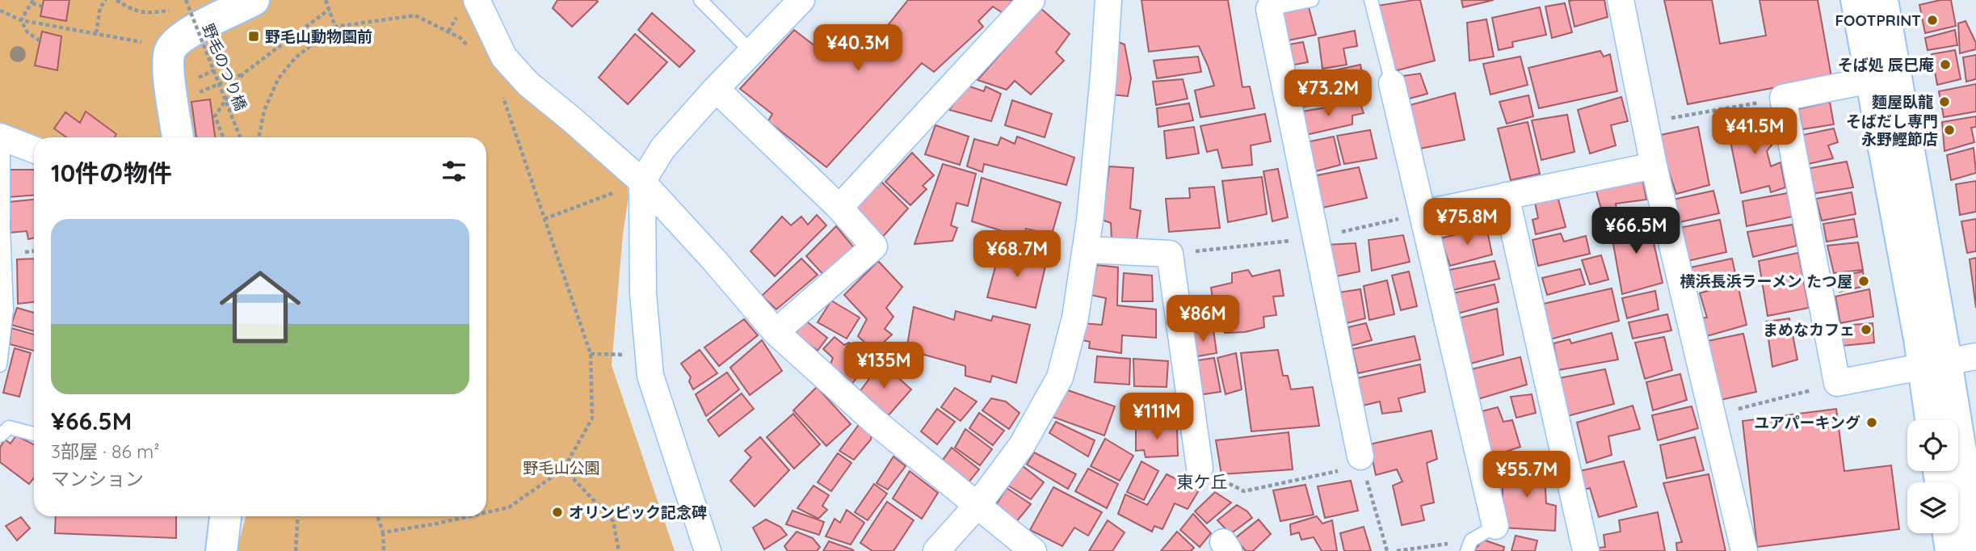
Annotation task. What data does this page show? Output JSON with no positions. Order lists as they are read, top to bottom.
{
  "streets": {
    "path": ["野毛のつり橋"]
  },
  "districts": ["東ケ丘"],
  "parks": ["野毛山公園"],
  "places": {
    "other": [
      "FOOTPRINT",
      "そば処 辰巳庵",
      "麵屋臥龍",
      "そばだし専門 永野鰹節店",
      "横浜長浜ラーメン たつ屋",
      "まめなカフェ",
      "ユアパーキング",
      "オリンピック記念碑"
    ],
    "transit": ["野毛山動物園前"]
  },
  "page": {
    "price": [
      "¥40.3M",
      "¥73.2M",
      "¥41.5M",
      "¥75.8M",
      "¥66.5M",
      "¥68.7M",
      "¥86M",
      "¥135M",
      "¥111M",
      "¥55.7M"
    ],
    "heading": "10件の物件",
    "list": [
      {
        "name": "¥66.5M",
        "note": "3部屋 · 86 m² · マンション"
      }
    ]
  }
}
